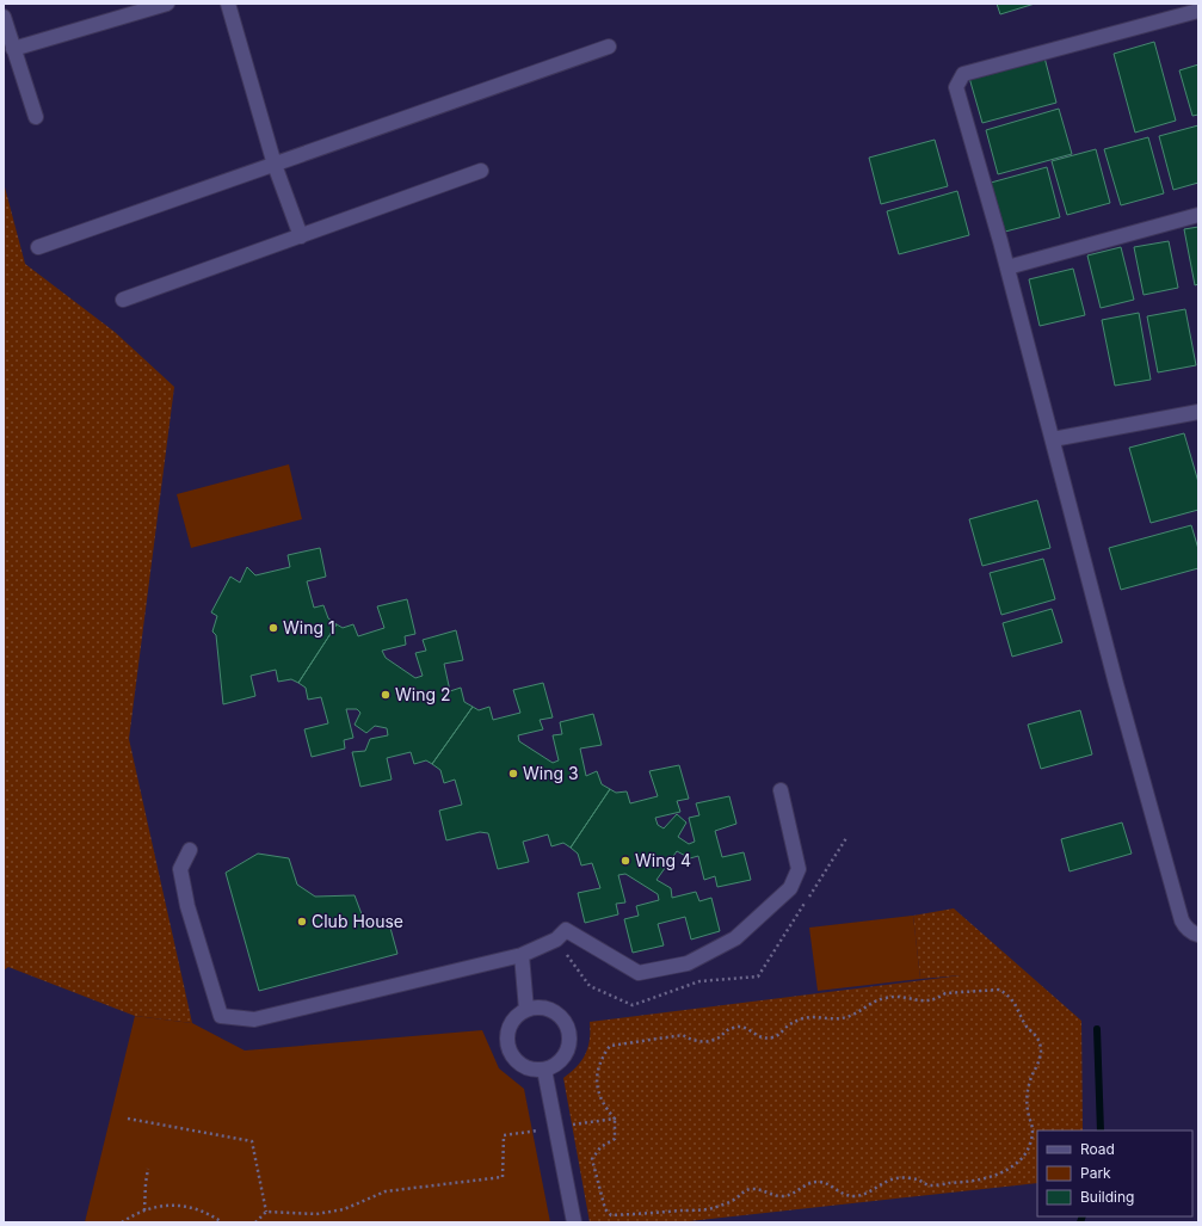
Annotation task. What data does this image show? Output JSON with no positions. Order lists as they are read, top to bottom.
{
  "places": [
    "Wing 1",
    "Wing 2",
    "Wing 3",
    "Wing 4",
    "Club House"
  ],
  "legend": ["Road", "Park", "Building"]
}
